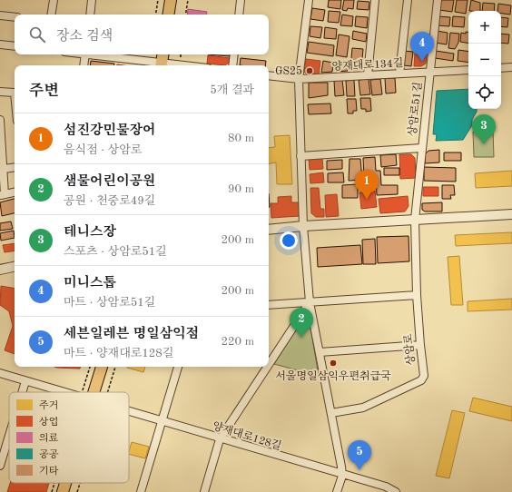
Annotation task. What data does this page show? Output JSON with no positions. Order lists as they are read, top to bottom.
{
  "streets": {
    "street": [
      "양재대로134길",
      "상암로51길",
      "상암로",
      "양재대로128길"
    ]
  },
  "crossings": [
    ["양재대로134길", "상암로51길"],
    ["상암로51길", "상암로"]
  ],
  "places": ["GS25", "서울명일삼익우편취급국"],
  "legend": [
    "주거",
    "상업",
    "의료",
    "공공",
    "기타"
  ],
  "page": {
    "map_buttons": ["+", "−"],
    "search": "장소 검색",
    "pins": [
      "4",
      "3",
      "1",
      "2",
      "5"
    ],
    "heading": ["주변", "5개 결과"],
    "list": [
      {
        "mark": "1",
        "name": "섬진강민물장어",
        "note": "음식점 · 상암로",
        "value": "80 m"
      },
      {
        "mark": "2",
        "name": "샘물어린이공원",
        "note": "공원 · 천중로49길",
        "value": "90 m"
      },
      {
        "mark": "3",
        "name": "테니스장",
        "note": "스포츠 · 상암로51길",
        "value": "200 m"
      },
      {
        "mark": "4",
        "name": "미니스톱",
        "note": "마트 · 상암로51길",
        "value": "200 m"
      },
      {
        "mark": "5",
        "name": "세븐일레븐 명일삼익점",
        "note": "마트 · 양재대로128길",
        "value": "220 m"
      }
    ]
  }
}
